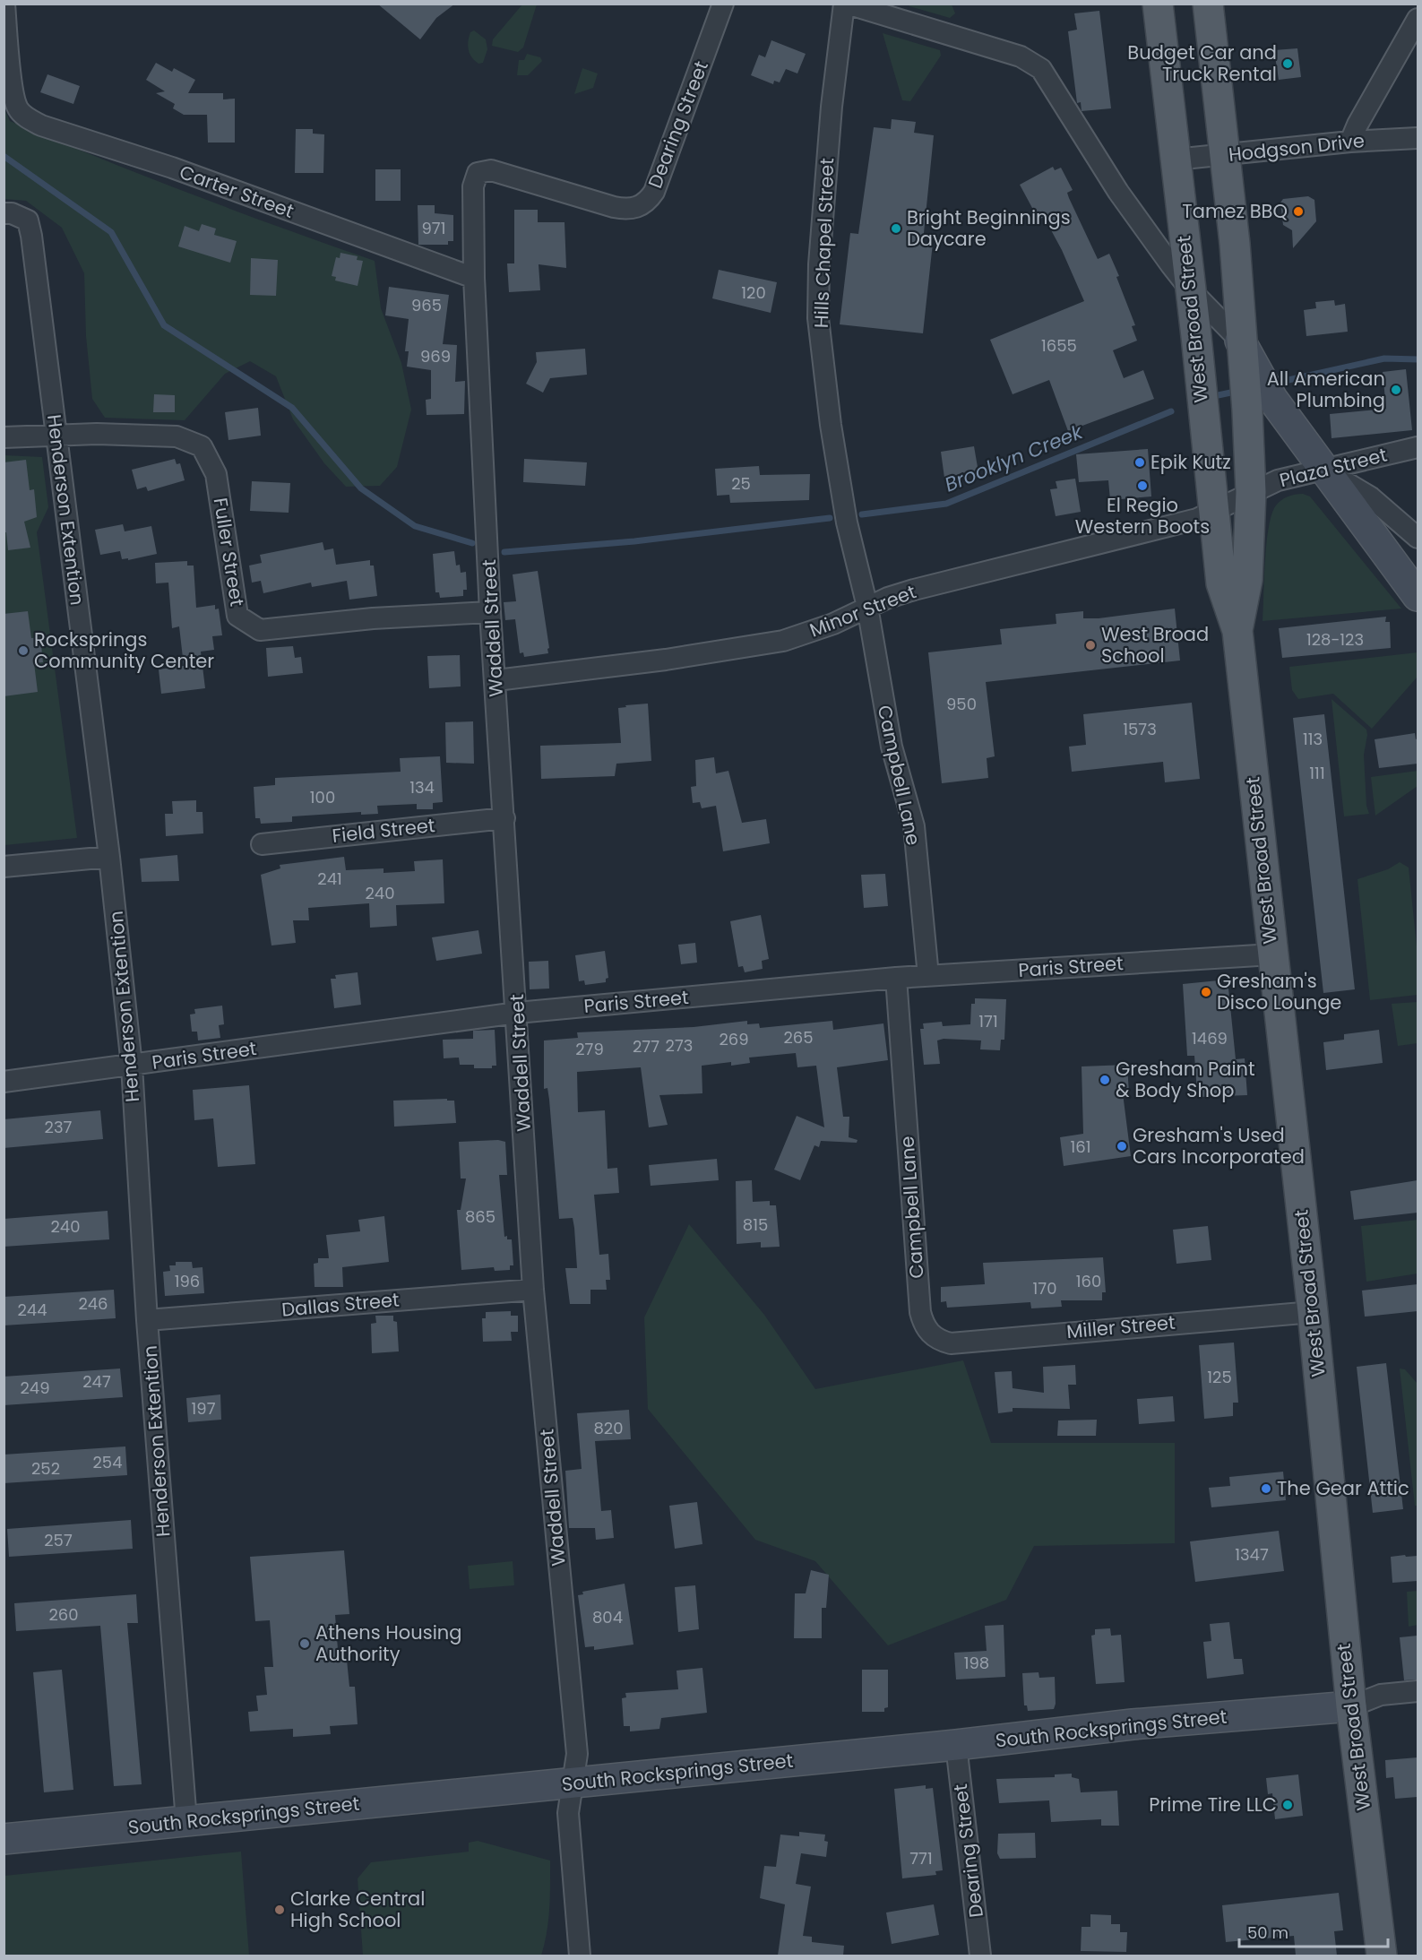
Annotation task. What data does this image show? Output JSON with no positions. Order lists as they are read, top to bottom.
{
  "streets": {
    "main road": ["West Broad Street"],
    "street": [
      "Dearing Street",
      "Hodgson Drive",
      "Carter Street",
      "Hills Chapel Street",
      "Plaza Street",
      "Henderson Extention",
      "Fuller Street",
      "Minor Street",
      "Waddell Street",
      "Campbell Lane",
      "Field Street",
      "Paris Street",
      "Dallas Street",
      "Miller Street",
      "South Rocksprings Street"
    ]
  },
  "crossings": [
    ["Dearing Street", "Waddell Street"],
    ["Dearing Street", "South Rocksprings Street"],
    ["Hodgson Drive", "West Broad Street"],
    ["Carter Street", "Waddell Street"],
    ["Hills Chapel Street", "Minor Street"],
    ["Hills Chapel Street", "Campbell Lane"],
    ["West Broad Street", "Plaza Street"],
    ["West Broad Street", "Minor Street"],
    ["West Broad Street", "Paris Street"],
    ["West Broad Street", "Miller Street"],
    ["West Broad Street", "South Rocksprings Street"],
    ["Plaza Street", "Minor Street"],
    ["Henderson Extention", "Fuller Street"],
    ["Henderson Extention", "Paris Street"],
    ["Henderson Extention", "Dallas Street"],
    ["Henderson Extention", "South Rocksprings Street"],
    ["Fuller Street", "Waddell Street"],
    ["Minor Street", "Waddell Street"],
    ["Minor Street", "Campbell Lane"],
    ["Waddell Street", "Field Street"],
    ["Waddell Street", "Paris Street"],
    ["Waddell Street", "Dallas Street"],
    ["Waddell Street", "South Rocksprings Street"],
    ["Campbell Lane", "Paris Street"],
    ["Campbell Lane", "Miller Street"]
  ],
  "water": ["Brooklyn Creek"],
  "places": [
    "Budget Car and Truck Rental",
    "Tamez BBQ",
    "Bright Beginnings Daycare",
    "All American Plumbing",
    "Epik Kutz",
    "El Regio Western Boots",
    "West Broad School",
    "Rocksprings Community Center",
    "Gresham's Disco Lounge",
    "Gresham Paint & Body Shop",
    "Gresham's Used Cars Incorporated",
    "The Gear Attic",
    "Athens Housing Authority",
    "Prime Tire LLC",
    "Clarke Central High School"
  ],
  "house_numbers": [
    "971",
    "120",
    "965",
    "1655",
    "969",
    "25",
    "128-123",
    "950",
    "1573",
    "113",
    "111",
    "134",
    "100",
    "241",
    "240",
    "171",
    "265",
    "1469",
    "269",
    "273",
    "277",
    "279",
    "237",
    "161",
    "865",
    "815",
    "240",
    "196",
    "160",
    "170",
    "246",
    "244",
    "125",
    "247",
    "249",
    "197",
    "820",
    "254",
    "252",
    "257",
    "1347",
    "260",
    "804",
    "198",
    "771"
  ],
  "scale_bar": "50 m"
}
